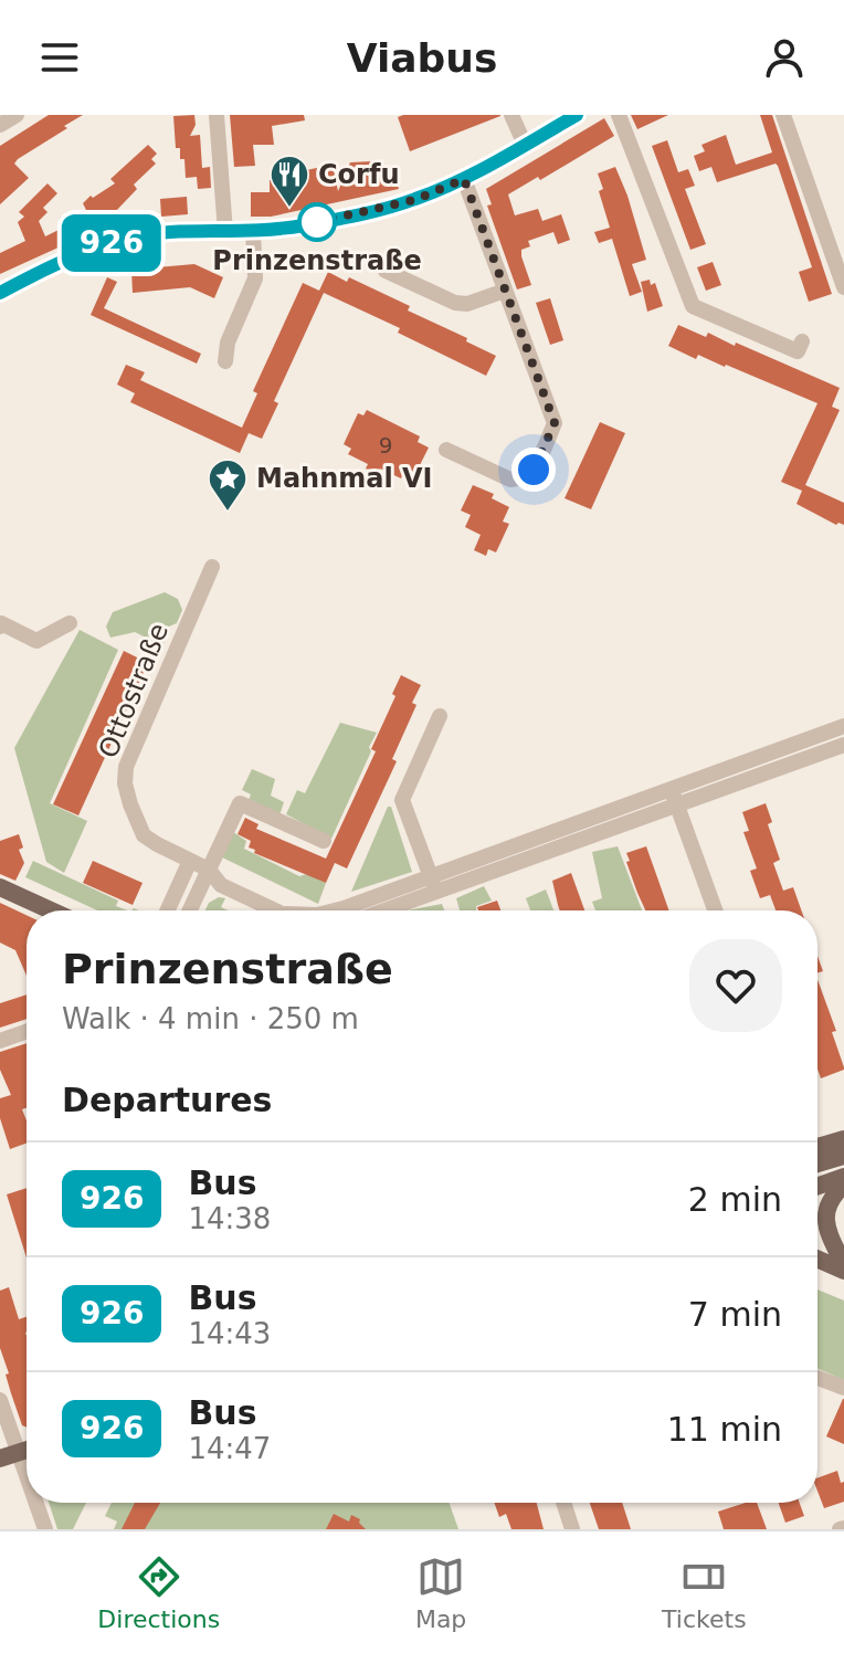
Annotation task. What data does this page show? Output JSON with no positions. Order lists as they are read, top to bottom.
{
  "streets": {
    "street": ["Ottostraße"]
  },
  "places": {
    "restaurant": ["Corfu"],
    "other": ["Prinzenstraße"],
    "place": ["Mahnmal VI"]
  },
  "lines": ["bus line 926"],
  "house_numbers": ["9"],
  "page": {
    "header": "Viabus",
    "on_map": "926",
    "heading": [
      ["Prinzenstraße", "Walk · 4 min · 250 m"],
      "Departures"
    ],
    "list": [
      {
        "mark": "926",
        "name": "Bus",
        "note": "14:38",
        "value": "2 min"
      },
      {
        "mark": "926",
        "name": "Bus",
        "note": "14:43",
        "value": "7 min"
      },
      {
        "mark": "926",
        "name": "Bus",
        "note": "14:47",
        "value": "11 min"
      }
    ],
    "tabs": ["Directions", "Map", "Tickets"]
  }
}
